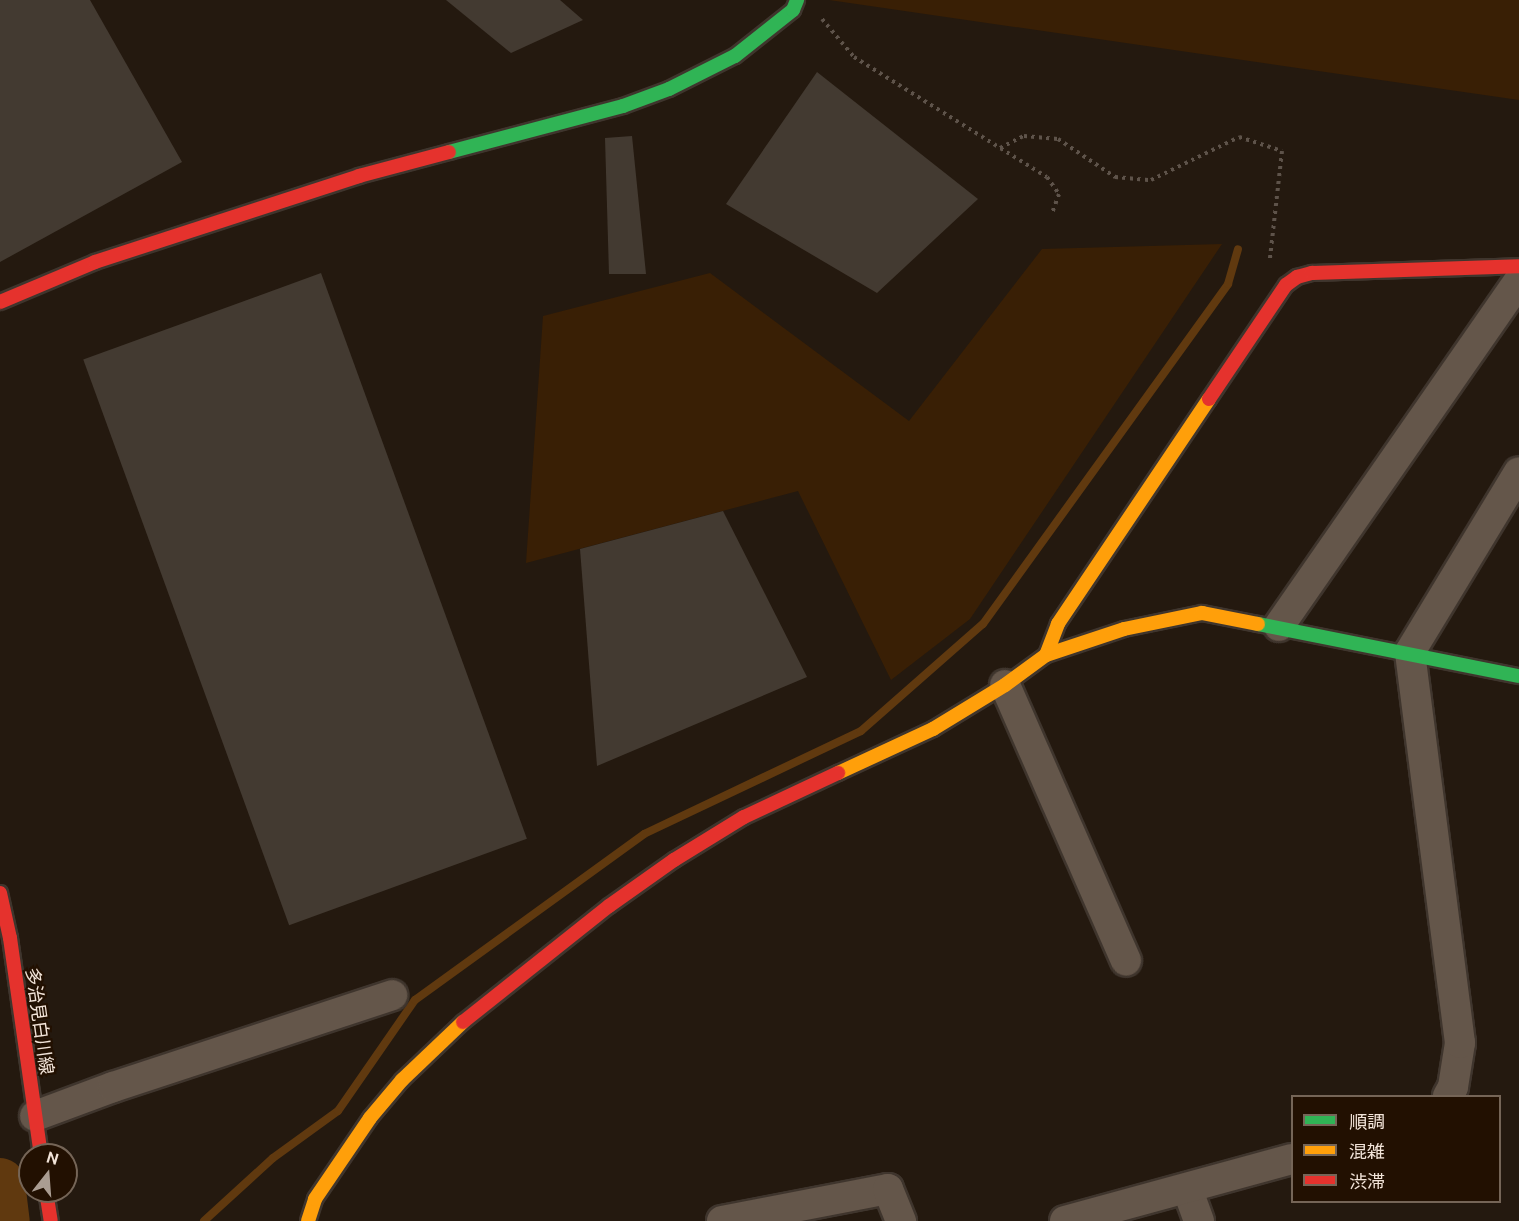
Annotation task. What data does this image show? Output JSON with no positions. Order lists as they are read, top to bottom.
{
  "streets": {
    "street": ["多治見白川線"]
  },
  "legend": ["順調", "混雑", "渋滞"],
  "north": "top"
}
